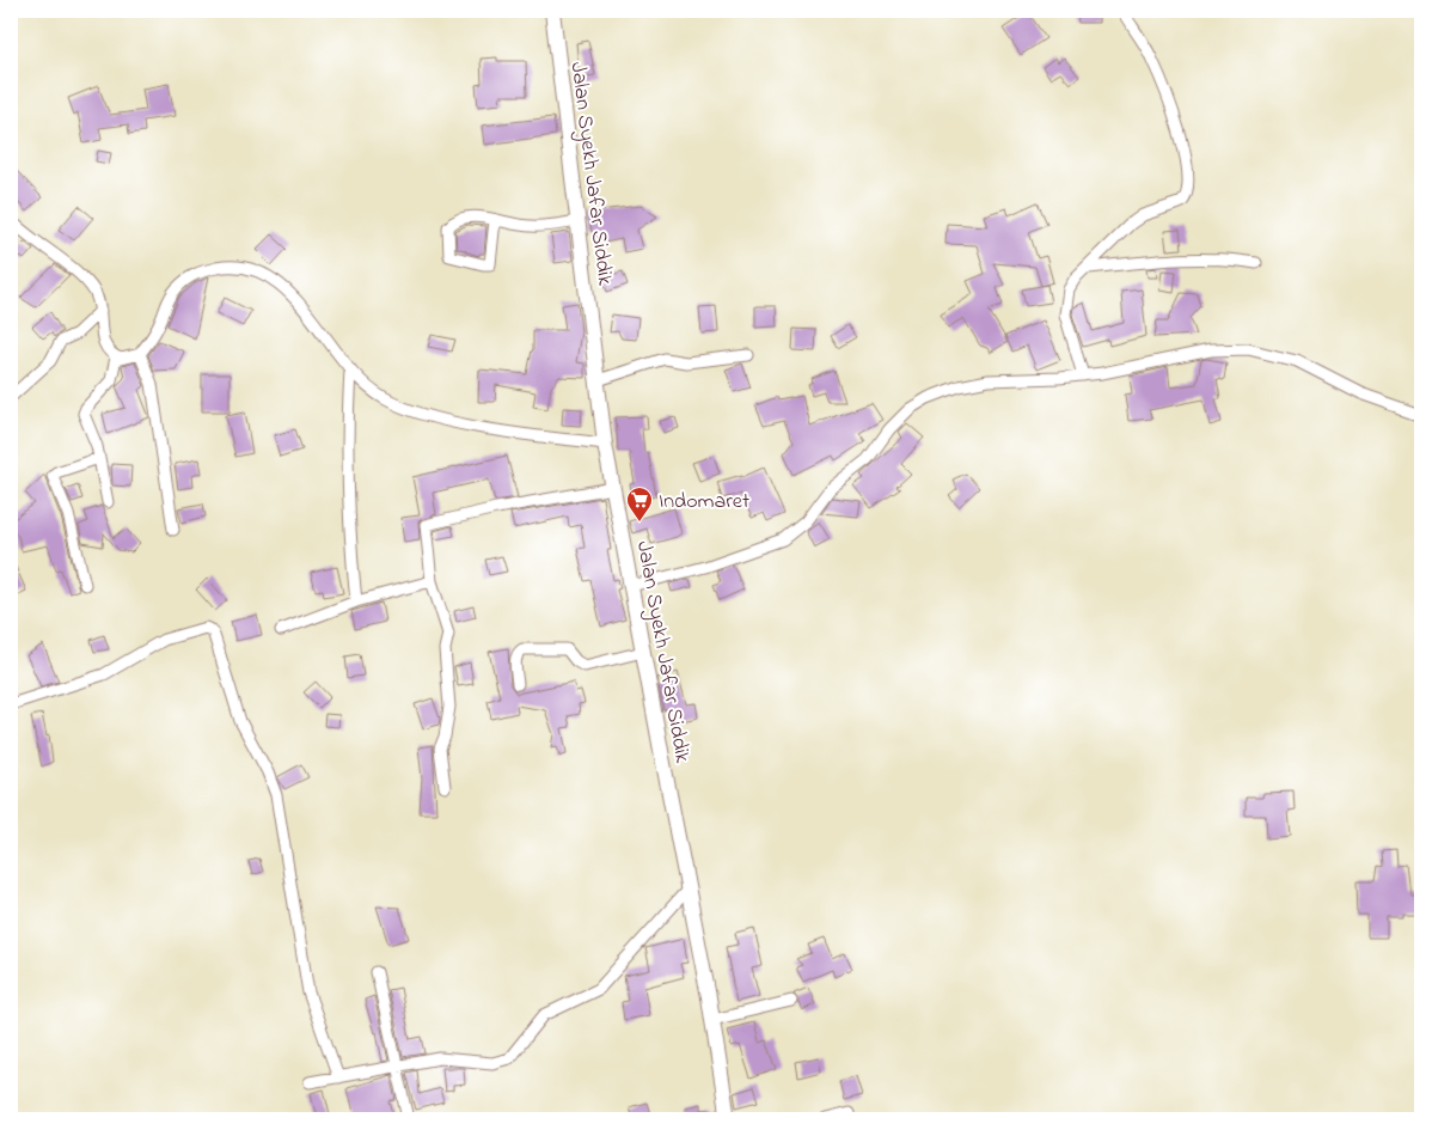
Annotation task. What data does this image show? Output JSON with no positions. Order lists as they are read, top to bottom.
{
  "streets": {
    "main road": ["Jalan Syekh Jafar Siddik"]
  },
  "places": {
    "supermarket": ["Indomaret"]
  }
}
